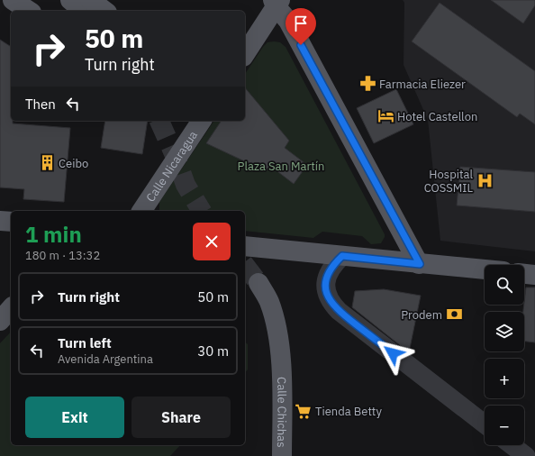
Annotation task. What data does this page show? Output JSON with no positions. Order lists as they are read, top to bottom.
{
  "streets": {
    "main road": ["Calle Nicaragua", "Calle Chichas"]
  },
  "parks": ["Plaza San Martín"],
  "places": {
    "pharmacy": ["Farmacia Eliezer"],
    "hotel": ["Hotel Castellon"],
    "building": ["Ceibo"],
    "hospital": ["Hospital COSSMIL"],
    "bank": ["Prodem"],
    "supermarket": ["Tienda Betty"]
  },
  "page": {
    "turn": ["50 m", "Turn right"],
    "then": "Then",
    "heading": ["1 min", "180 m · 13:32"],
    "map_buttons": ["+", "−"],
    "list": [
      {
        "name": "Turn right",
        "value": "50 m"
      },
      {
        "name": "Turn left",
        "note": "Avenida Argentina",
        "value": "30 m"
      }
    ],
    "buttons": ["Exit", "Share"]
  }
}
